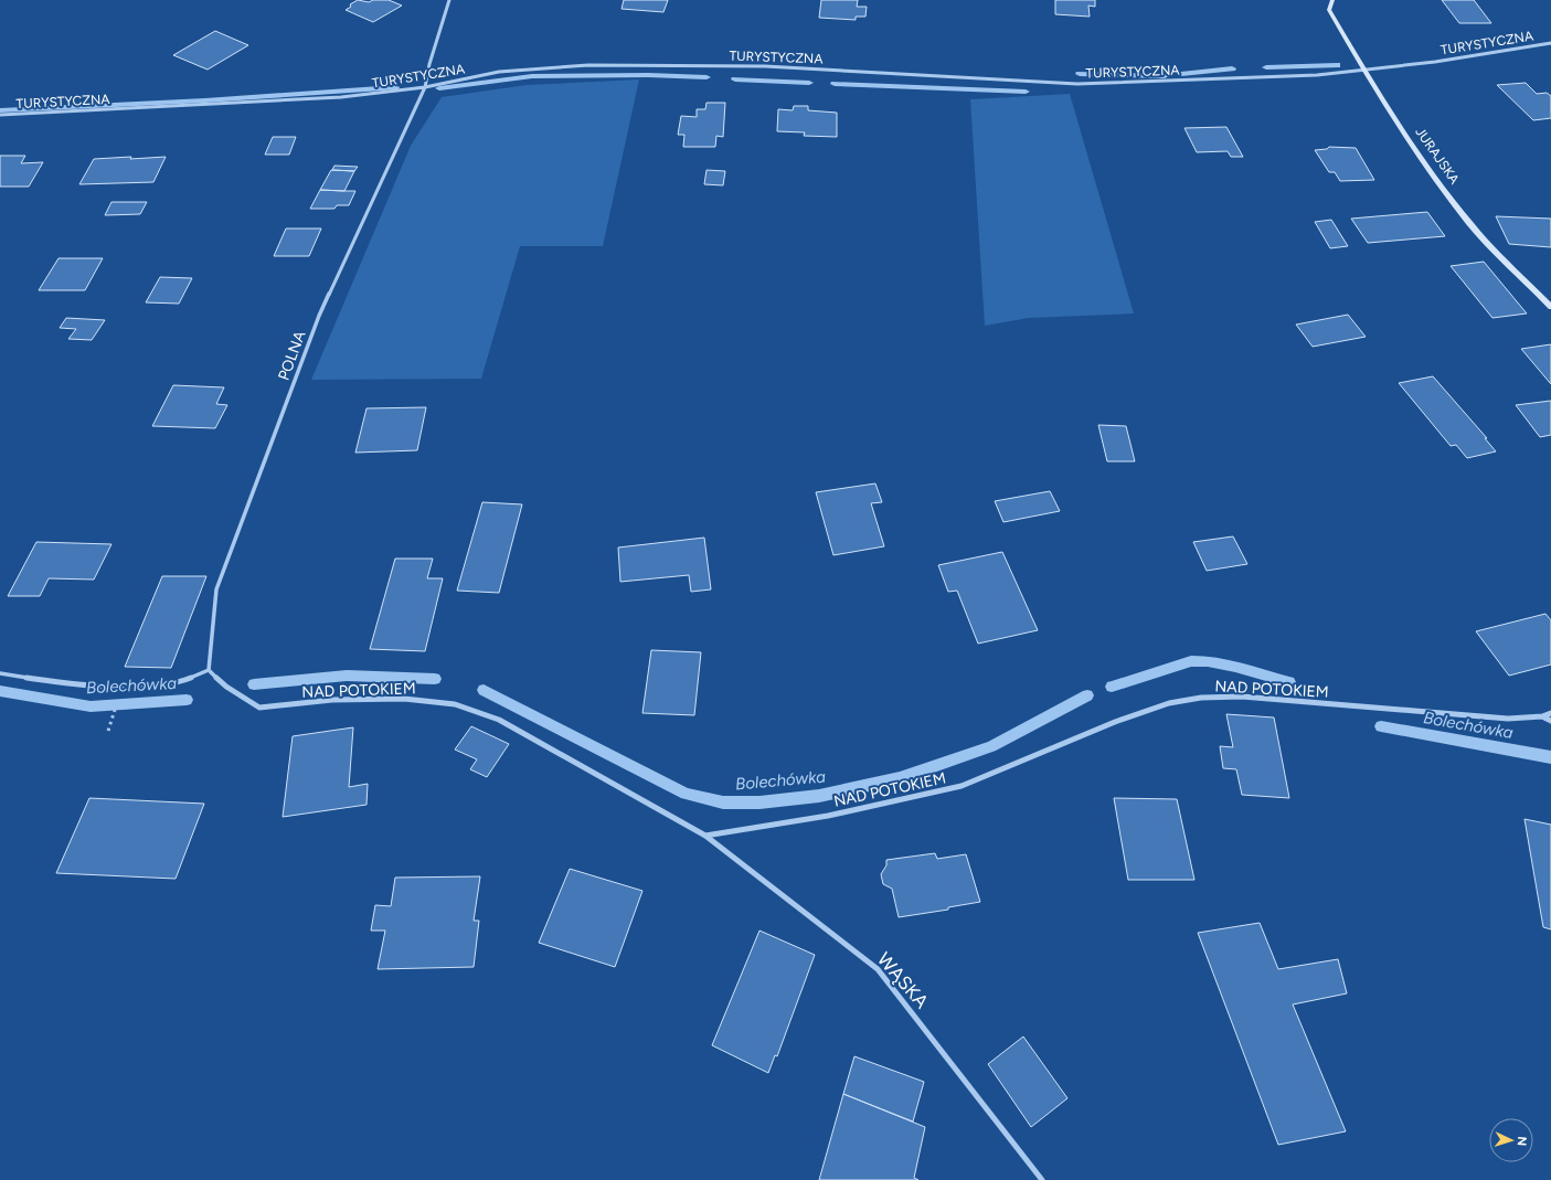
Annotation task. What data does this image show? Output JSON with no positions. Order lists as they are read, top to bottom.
{
  "streets": {
    "street": [
      "TURYSTYCZNA",
      "JURAJSKA",
      "POLNA",
      "NAD POTOKIEM",
      "WĄSKA"
    ]
  },
  "crossings": [
    ["TURYSTYCZNA", "JURAJSKA"],
    ["TURYSTYCZNA", "POLNA"],
    ["POLNA", "NAD POTOKIEM"],
    ["NAD POTOKIEM", "WĄSKA"]
  ],
  "water": ["Bolechówka"],
  "north": "right"
}
